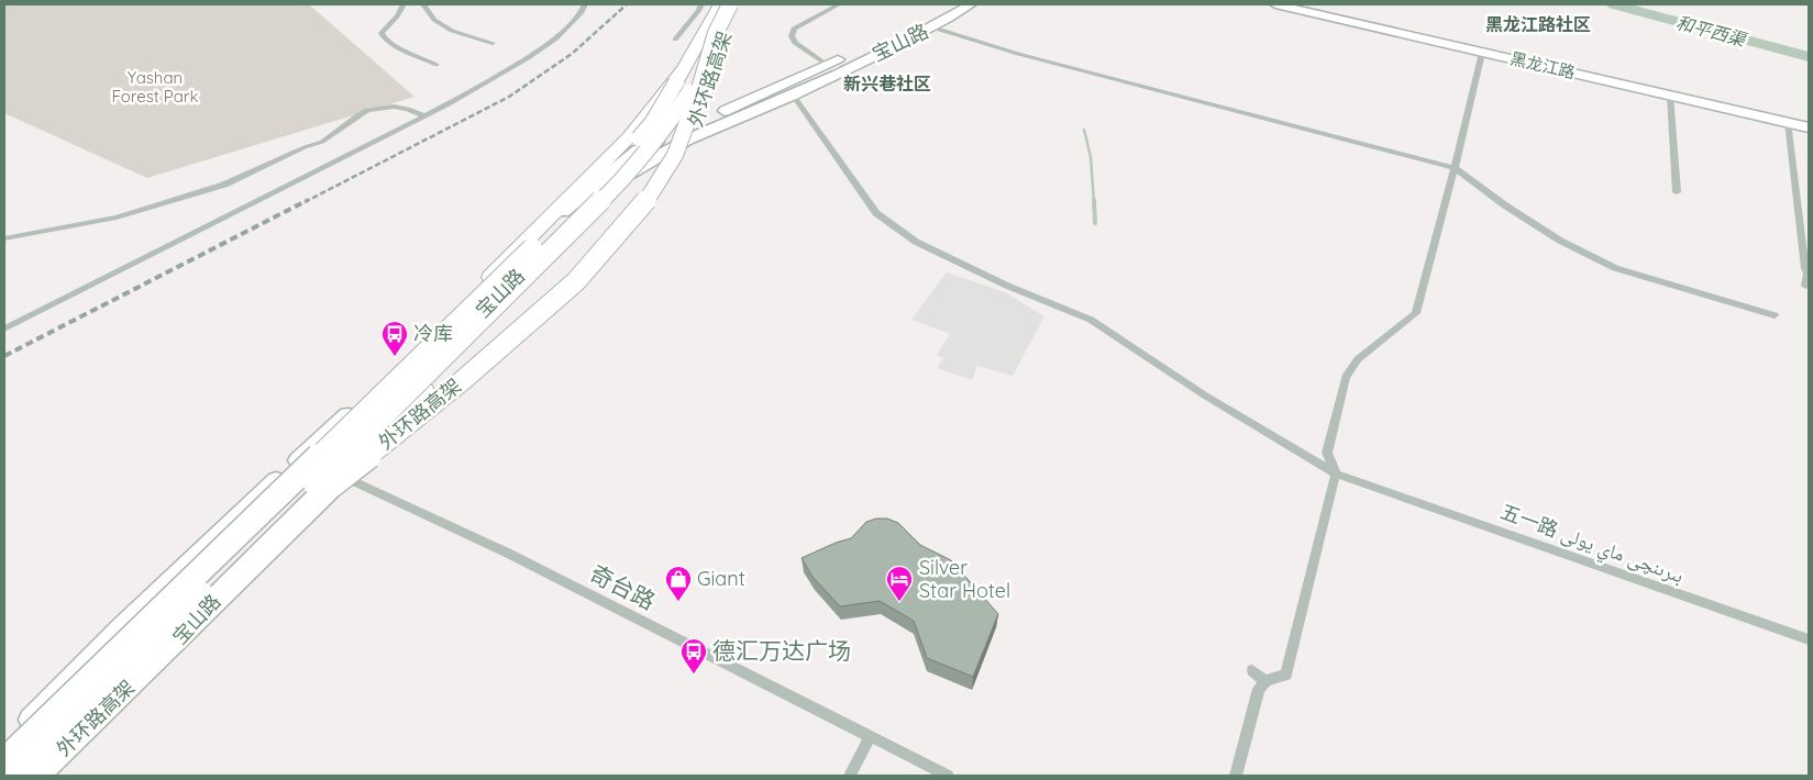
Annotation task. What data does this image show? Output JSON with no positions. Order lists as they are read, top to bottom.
{
  "streets": {
    "highway": ["外环路高架"],
    "main road": ["宝山路", "黑龙江路"],
    "street": ["五一路 بىرىنچى ماي يولى", "奇台路"]
  },
  "crossings": [
    ["宝山路", "外环路高架"],
    ["宝山路", "五一路 بىرىنچى ماي يولى"],
    ["宝山路", "奇台路"]
  ],
  "districts": ["黑龙江路社区", "新兴巷社区"],
  "water": ["和平西渠"],
  "parks": ["Yashan Forest Park"],
  "places": {
    "bus stop": ["冷库", "德汇万达广场"],
    "shop": ["Giant"],
    "hotel": ["Silver Star Hotel"]
  }
}
